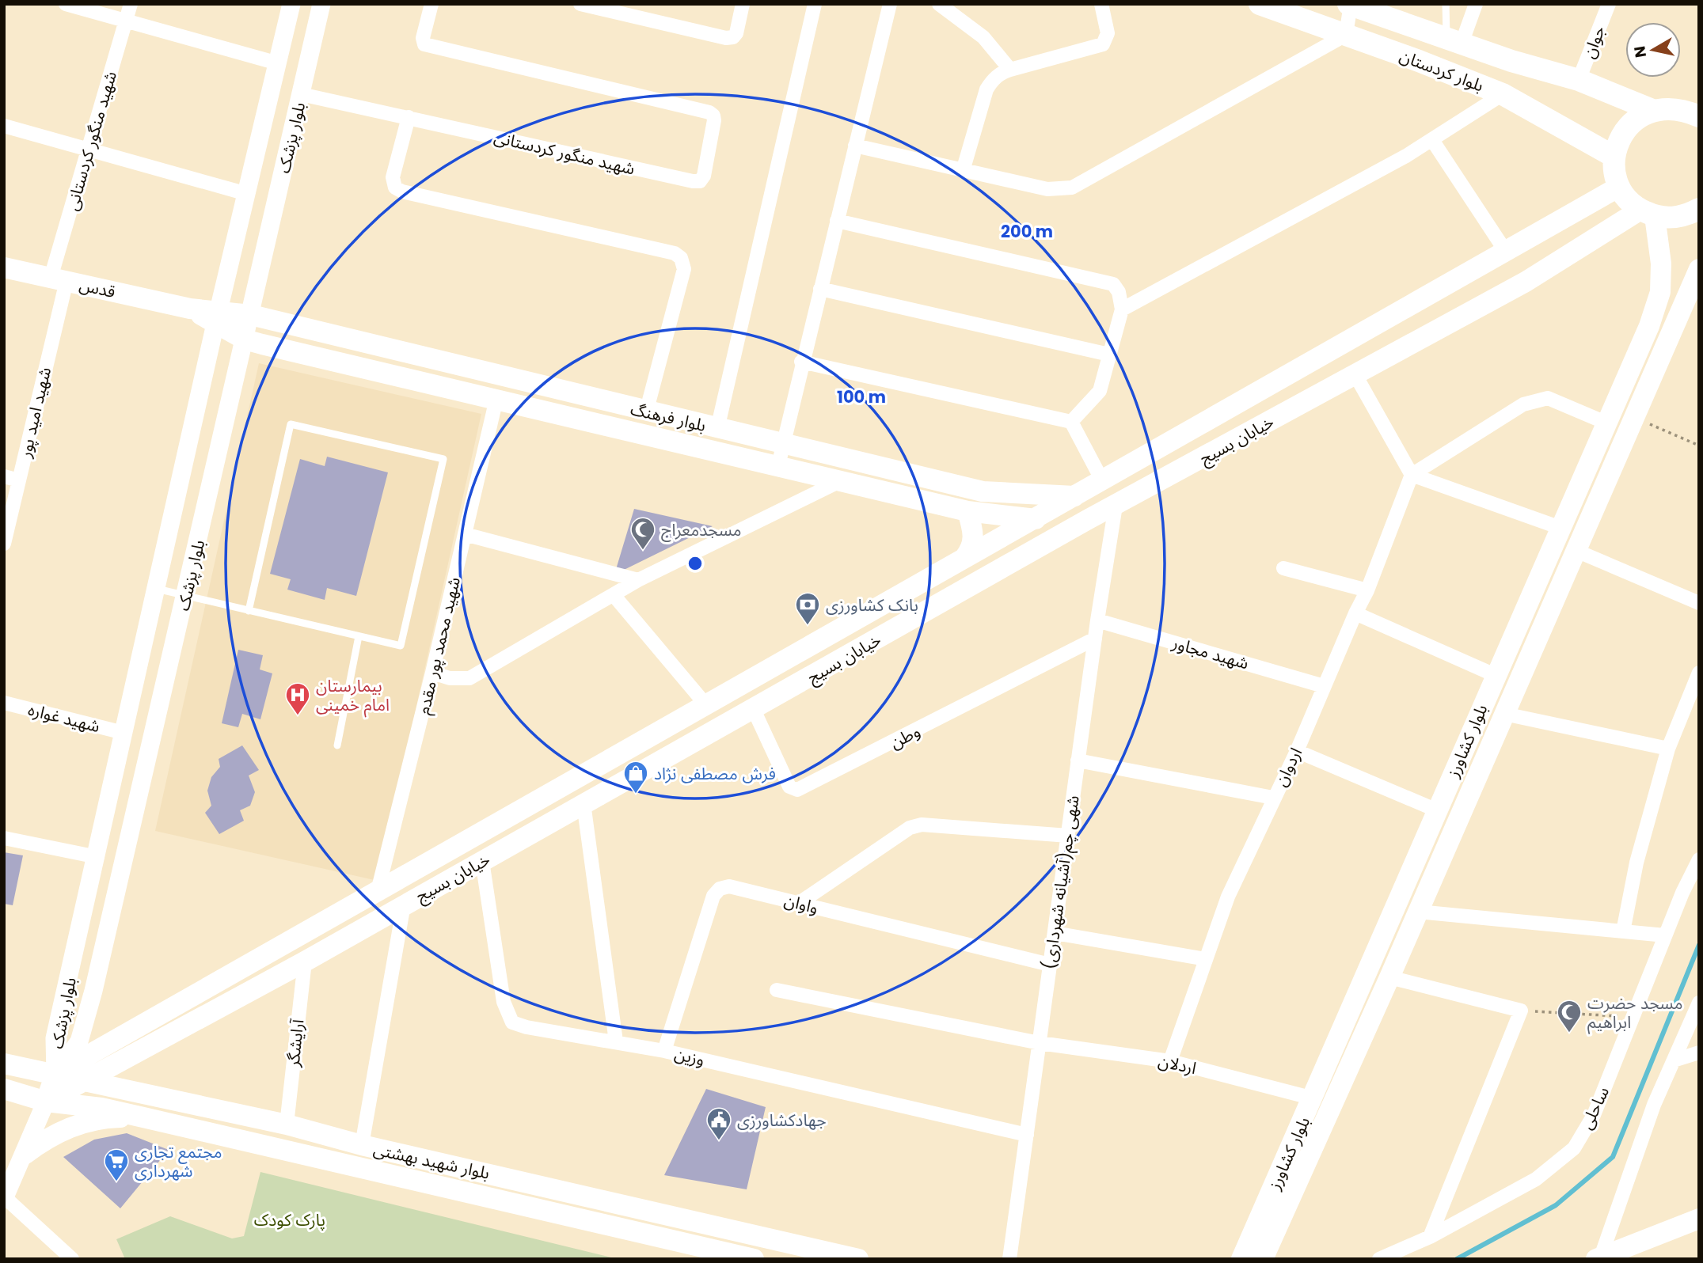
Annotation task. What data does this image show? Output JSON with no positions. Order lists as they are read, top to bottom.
{
  "streets": {
    "main road": [
      "بلوار کردستان",
      "قدس",
      "بلوار فرهنگ",
      "خیابان بسیج",
      "بلوار کشاورز",
      "بلوار شهید بهشتی"
    ],
    "street": [
      "جوان",
      "بلوار پزشک",
      "شهید منگور کردستانی",
      "شهید امید پور",
      "شهید محمد پور مقدم",
      "شهید مجاور",
      "شهید غواره",
      "وطن",
      "اردوان",
      "شهی چم(آشیانه شهرداری)",
      "واوان",
      "آرایشگر",
      "وزین",
      "اردلان",
      "ساحلی"
    ]
  },
  "crossings": [
    ["جوان", "بلوار کردستان"],
    ["بلوار پزشک", "شهید منگور کردستانی"],
    ["بلوار پزشک", "قدس"],
    ["بلوار پزشک", "بلوار فرهنگ"],
    ["بلوار پزشک", "خیابان بسیج"],
    ["بلوار پزشک", "شهید غواره"],
    ["بلوار پزشک", "بلوار شهید بهشتی"],
    ["شهید منگور کردستانی", "قدس"],
    ["شهید منگور کردستانی", "شهید امید پور"],
    ["قدس", "شهید امید پور"],
    ["قدس", "بلوار فرهنگ"],
    ["بلوار فرهنگ", "خیابان بسیج"],
    ["بلوار فرهنگ", "شهید محمد پور مقدم"],
    ["خیابان بسیج", "شهید محمد پور مقدم"],
    ["خیابان بسیج", "وطن"],
    ["خیابان بسیج", "بلوار کشاورز"],
    ["خیابان بسیج", "شهی چم(آشیانه شهرداری)"],
    ["خیابان بسیج", "آرایشگر"],
    ["خیابان بسیج", "وزین"],
    ["خیابان بسیج", "بلوار شهید بهشتی"],
    ["شهید مجاور", "اردوان"],
    ["شهید مجاور", "شهی چم(آشیانه شهرداری)"],
    ["وطن", "شهی چم(آشیانه شهرداری)"],
    ["بلوار کشاورز", "اردلان"],
    ["اردوان", "اردلان"],
    ["شهی چم(آشیانه شهرداری)", "واوان"],
    ["شهی چم(آشیانه شهرداری)", "وزین"],
    ["شهی چم(آشیانه شهرداری)", "اردلان"],
    ["واوان", "وزین"],
    ["آرایشگر", "بلوار شهید بهشتی"]
  ],
  "parks": ["پارک کودک"],
  "places": {
    "mosque": ["مسجدمعراج", "مسجد حضرت ابراهیم"],
    "bank": ["بانک کشاورزی"],
    "hospital": ["بیمارستان امام خمینی"],
    "shop": ["فرش مصطفی نژاد"],
    "public building": ["جهادکشاورزی"],
    "supermarket": ["مجتمع تجاری شهرداری"]
  },
  "north": "left",
  "rings": ["200 m", "100 m"]
}
